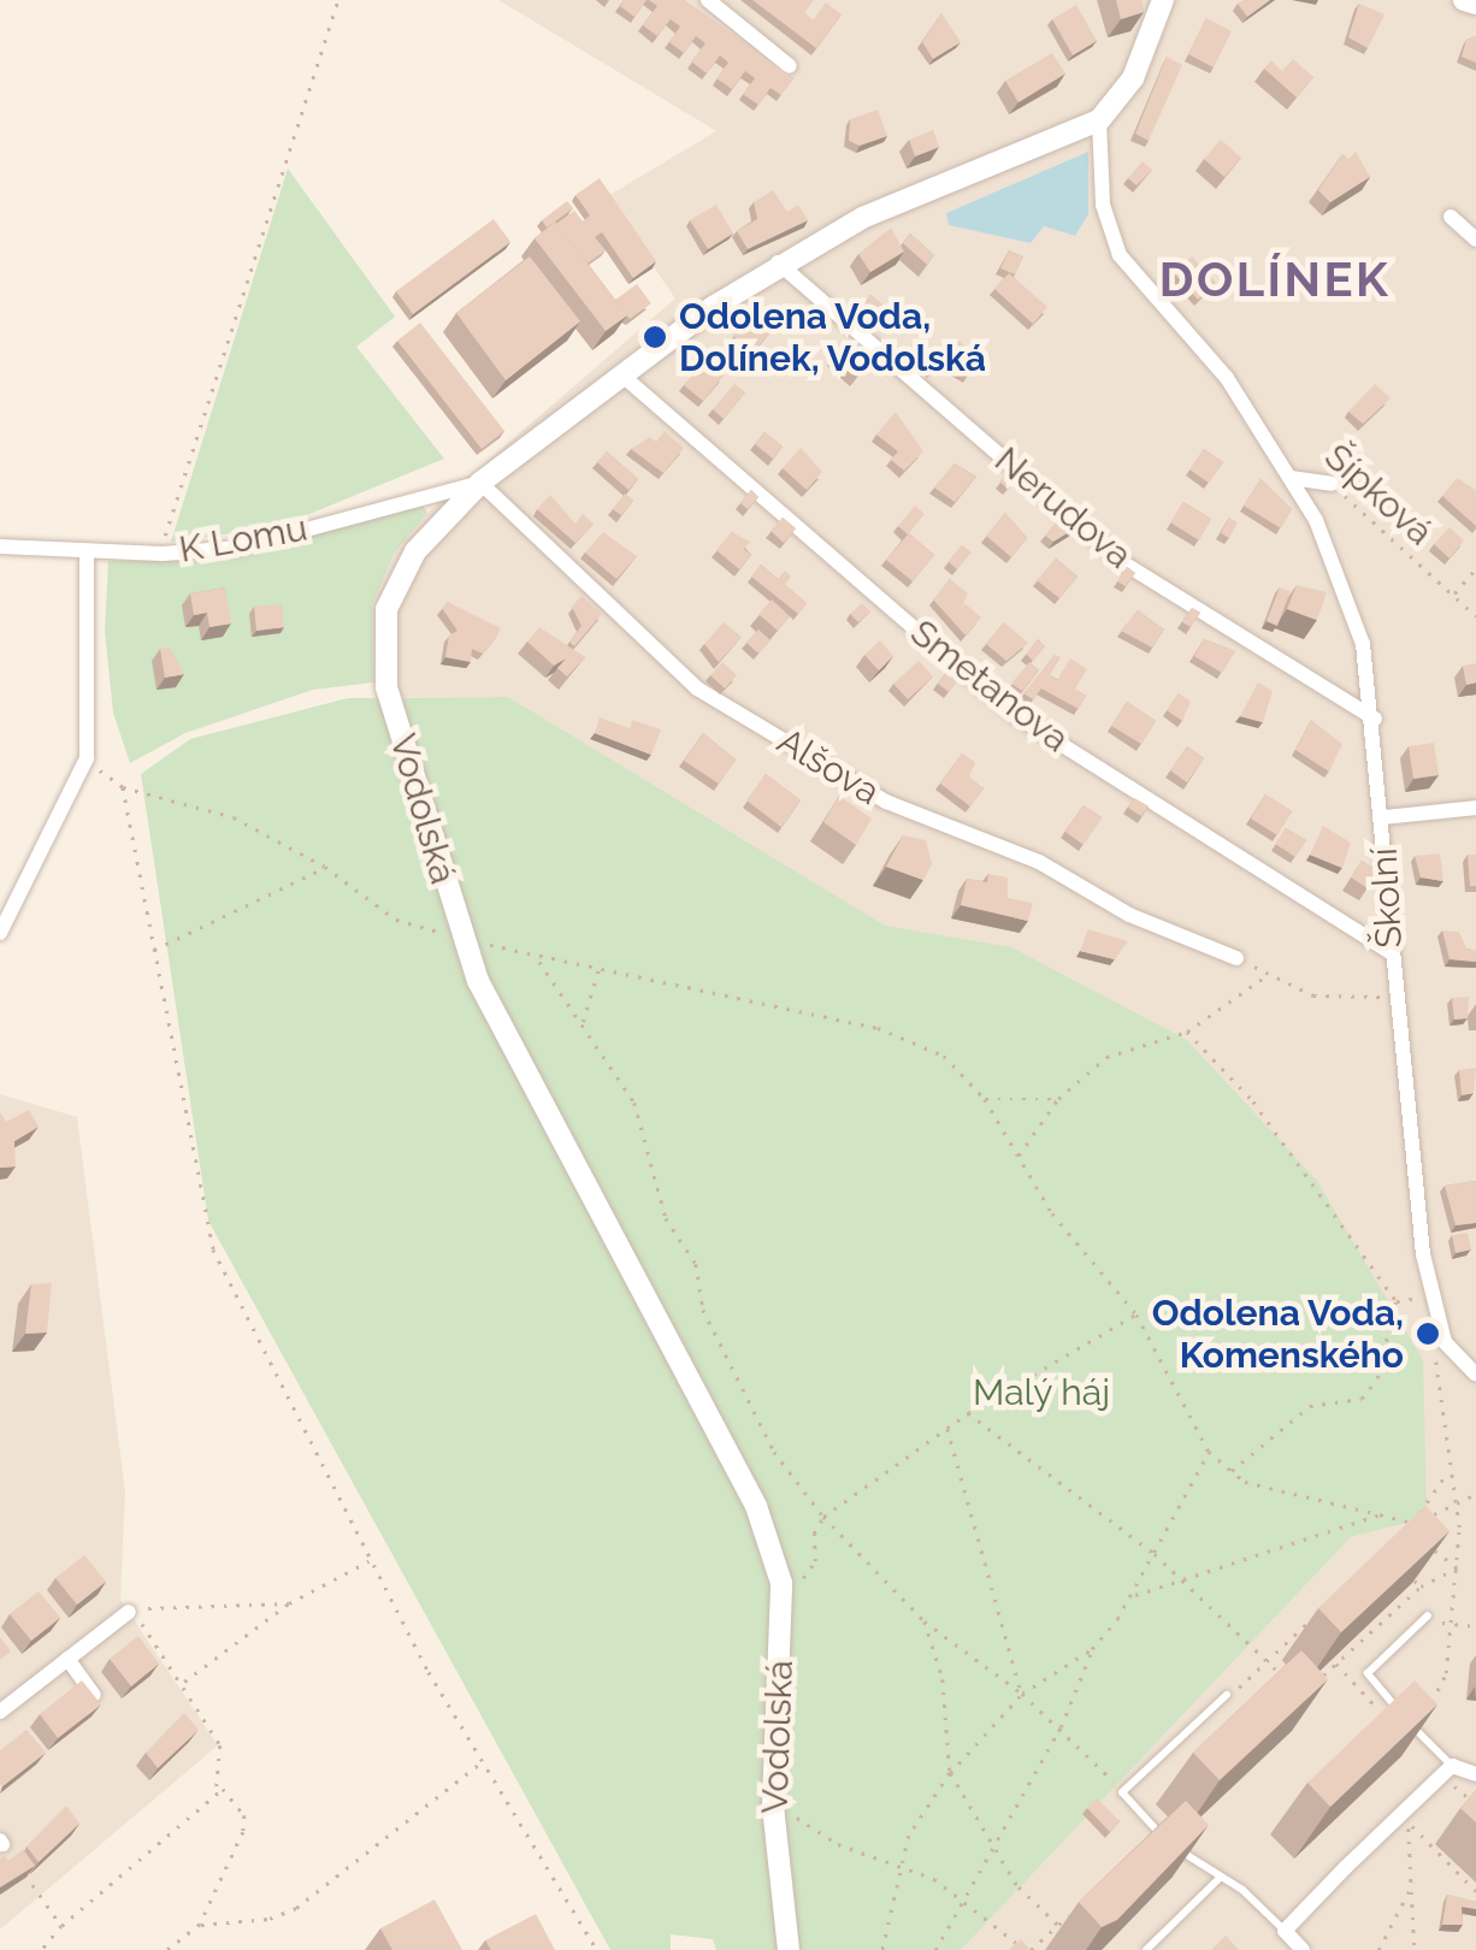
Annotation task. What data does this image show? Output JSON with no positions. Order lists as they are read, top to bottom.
{
  "streets": {
    "street": [
      "Nerudova",
      "K Lomu",
      "Smetanova",
      "Alšova",
      "Vodolská",
      "Školní"
    ],
    "path": ["Šípková"]
  },
  "crossings": [
    ["Nerudova", "Vodolská"],
    ["Nerudova", "Školní"],
    ["K Lomu", "Alšova"],
    ["K Lomu", "Vodolská"],
    ["Smetanova", "Vodolská"],
    ["Smetanova", "Školní"],
    ["Alšova", "Vodolská"],
    ["Vodolská", "Školní"]
  ],
  "districts": ["DOLÍNEK"],
  "parks": ["Malý háj"],
  "places": ["Odolena Voda, Dolínek, Vodolská", "Odolena Voda, Komenského"]
}
